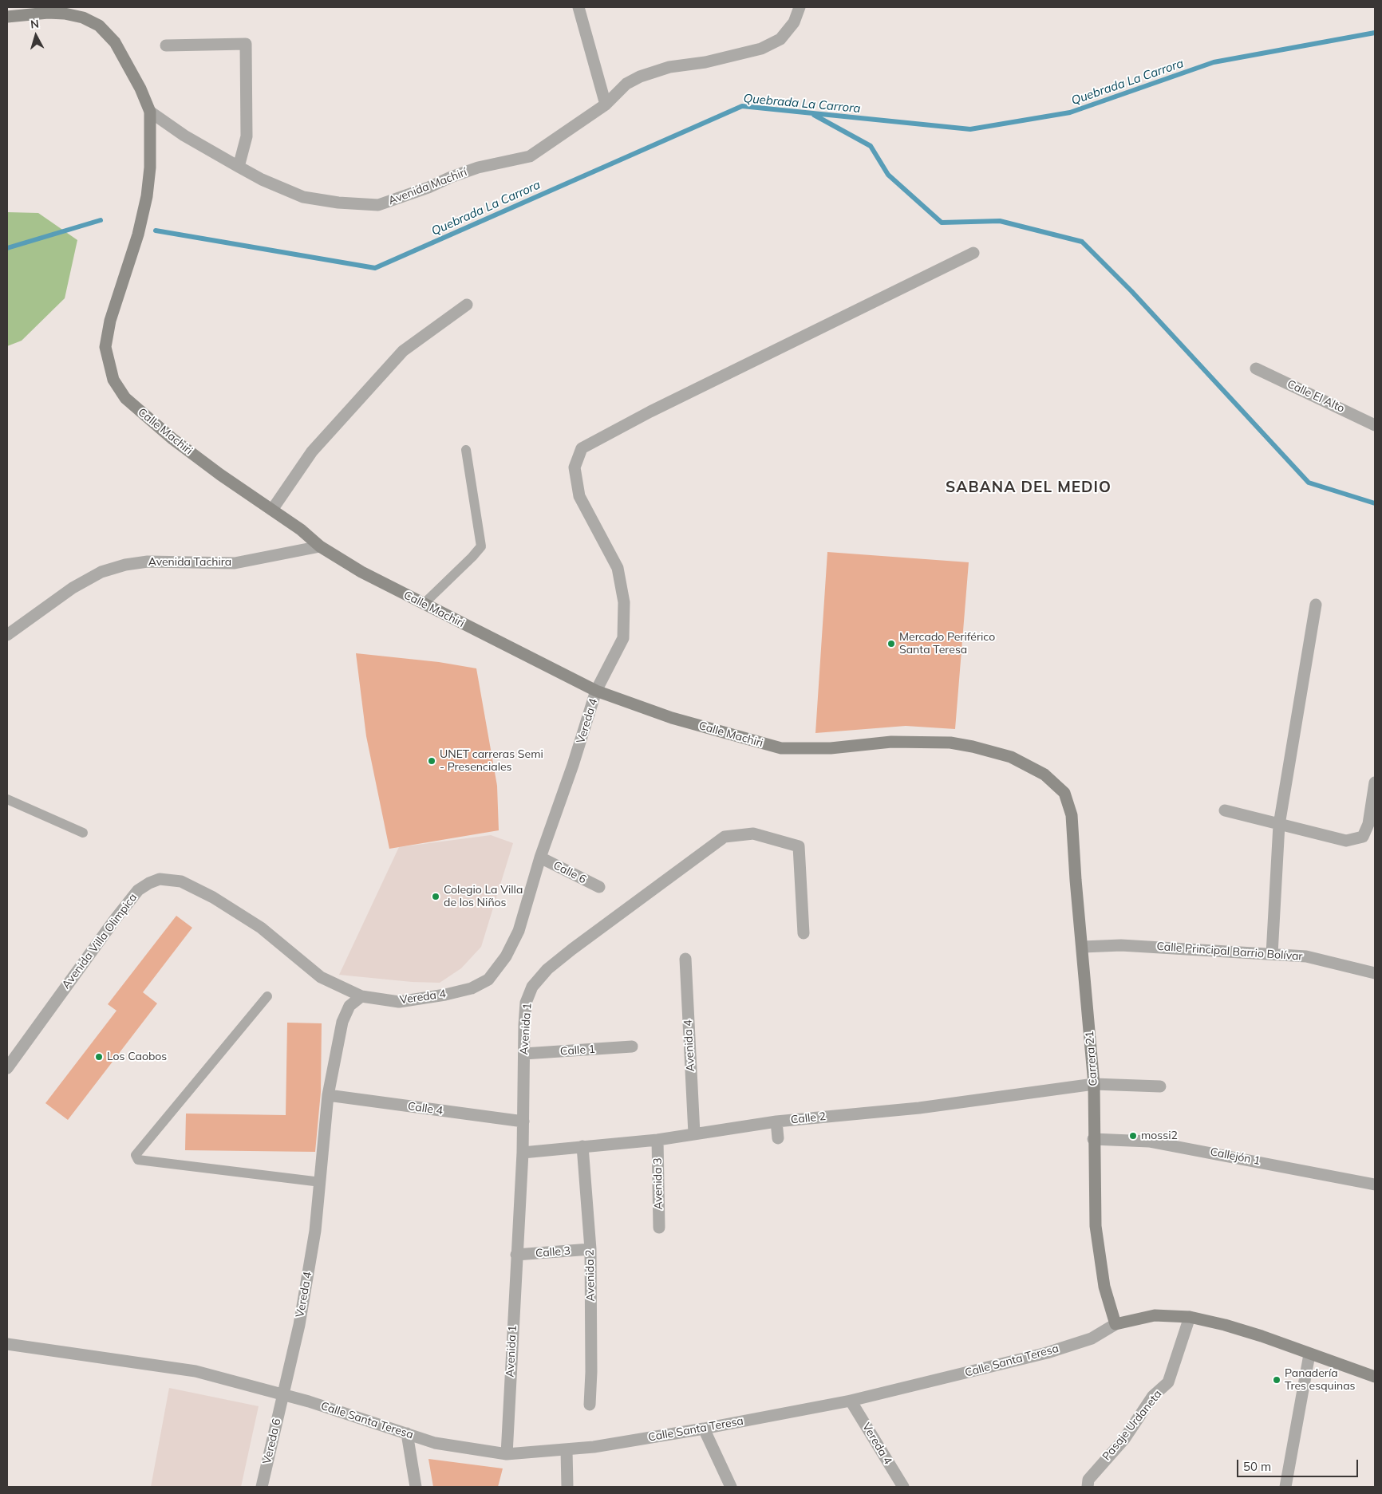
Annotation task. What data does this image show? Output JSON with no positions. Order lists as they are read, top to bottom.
{
  "streets": {
    "street": [
      "Avenida Machirí",
      "Calle El Alto",
      "Calle Machiri",
      "Avenida Tachira",
      "Vereda 4",
      "Calle 6",
      "Avenida Villa Olimpica",
      "Calle Principal Barrio Bolívar",
      "Avenida 1",
      "Avenida 4",
      "Calle 1",
      "Carrera 21",
      "Calle 4",
      "Calle 2",
      "Callejón 1",
      "Avenida 3",
      "Calle 3",
      "Avenida 2",
      "Calle Santa Teresa",
      "Pasaje Urdaneta",
      "Vereda 6"
    ]
  },
  "crossings": [
    ["Avenida Machirí", "Calle Machiri"],
    ["Calle Machiri", "Avenida Tachira"],
    ["Calle Machiri", "Vereda 4"],
    ["Calle Machiri", "Carrera 21"],
    ["Vereda 4", "Calle 6"],
    ["Vereda 4", "Avenida Villa Olimpica"],
    ["Vereda 4", "Calle 4"],
    ["Vereda 4", "Calle Santa Teresa"],
    ["Vereda 4", "Vereda 6"],
    ["Calle Principal Barrio Bolívar", "Carrera 21"],
    ["Avenida 1", "Calle 1"],
    ["Avenida 1", "Calle 4"],
    ["Avenida 1", "Calle 2"],
    ["Avenida 1", "Calle 3"],
    ["Avenida 1", "Calle Santa Teresa"],
    ["Avenida 4", "Calle 2"],
    ["Carrera 21", "Calle 2"],
    ["Carrera 21", "Callejón 1"],
    ["Carrera 21", "Calle Santa Teresa"],
    ["Calle 2", "Avenida 3"],
    ["Calle 2", "Avenida 2"],
    ["Calle 3", "Avenida 2"],
    ["Calle Santa Teresa", "Pasaje Urdaneta"],
    ["Calle Santa Teresa", "Vereda 6"]
  ],
  "districts": ["SABANA DEL MEDIO"],
  "water": ["Quebrada La Carrora"],
  "places": [
    "Mercado Periférico Santa Teresa",
    "UNET carreras Semi - Presenciales",
    "Colegio La Villa de los Niños",
    "Los Caobos",
    "mossi2",
    "Panadería Tres esquinas"
  ],
  "scale_bar": "50 m",
  "north": "top"
}
